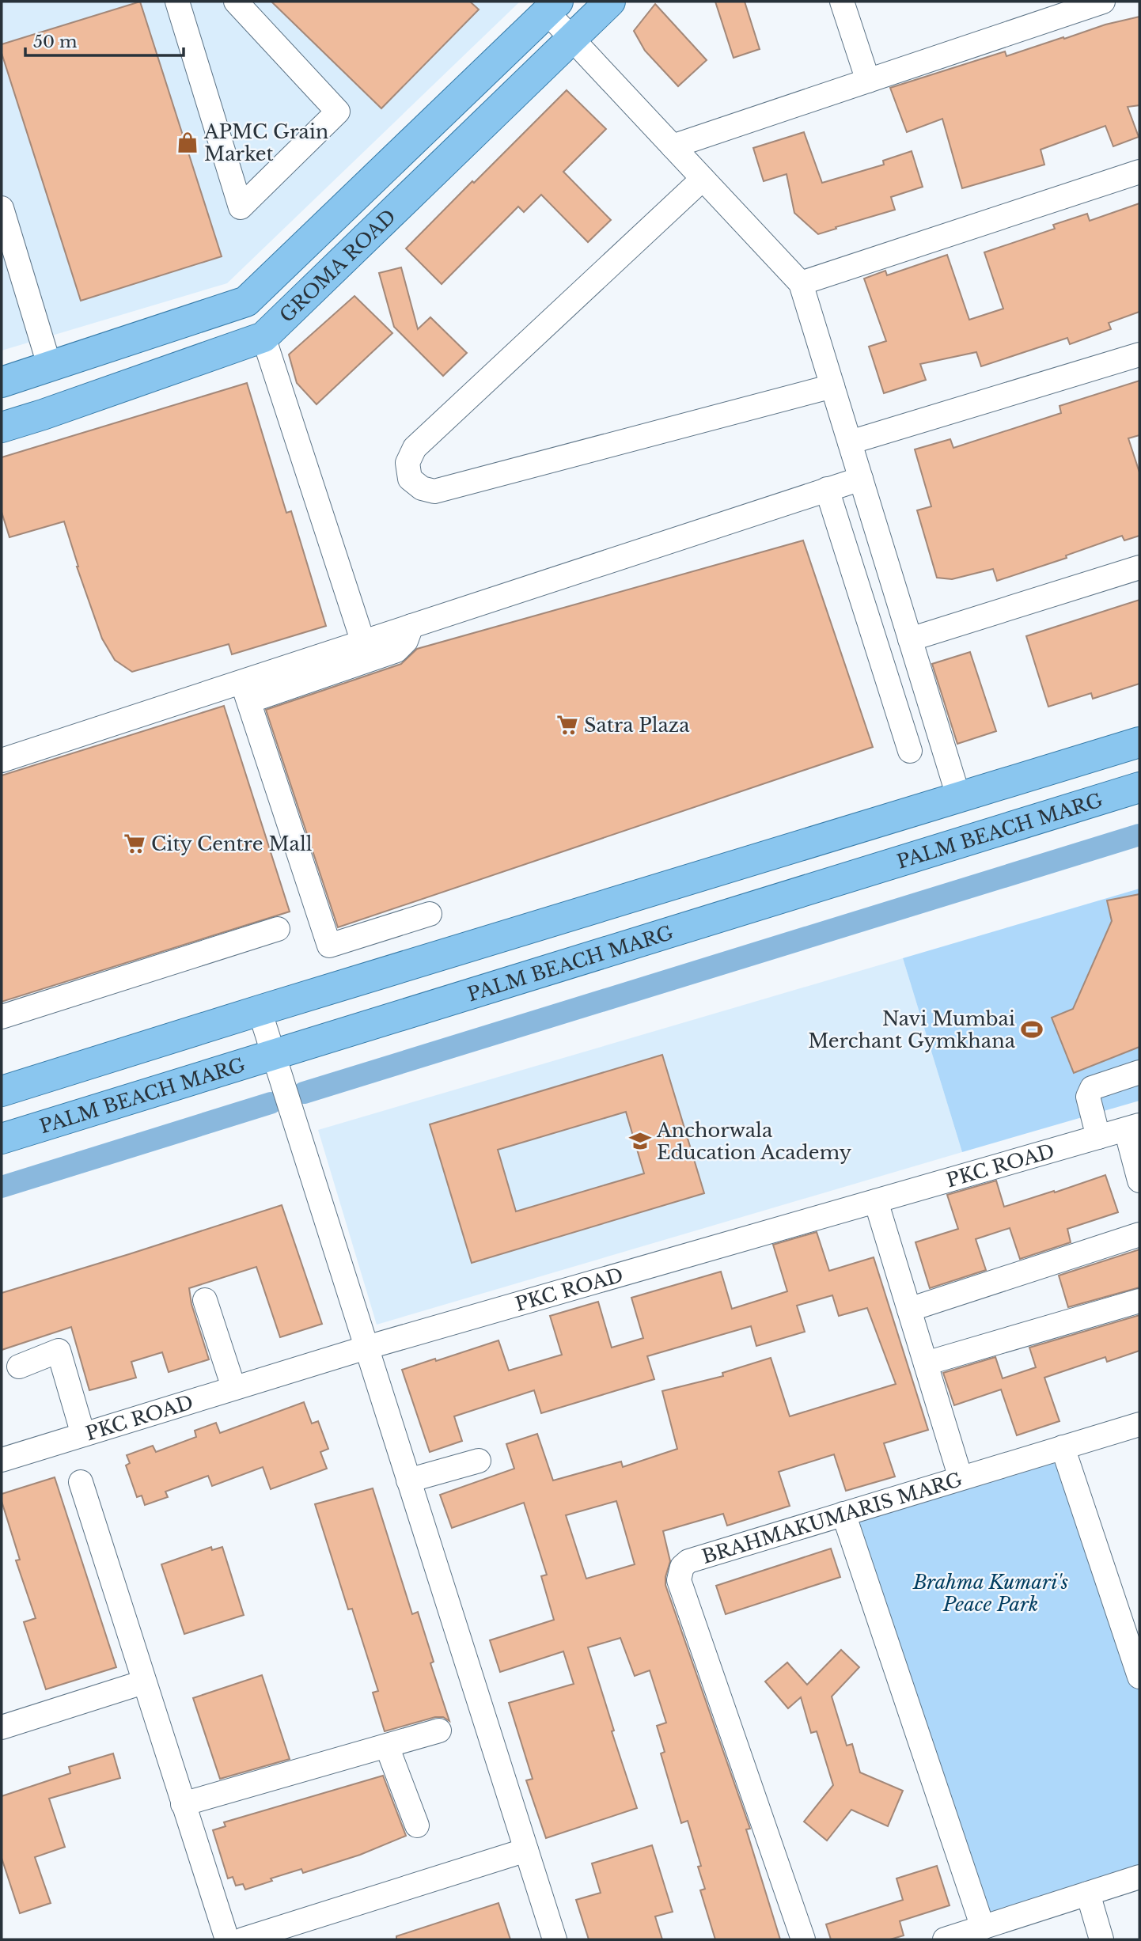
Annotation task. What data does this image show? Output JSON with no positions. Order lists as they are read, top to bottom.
{
  "streets": {
    "main road": ["GROMA ROAD", "PALM BEACH MARG"],
    "street": ["PKC ROAD", "BRAHMAKUMARIS MARG"]
  },
  "parks": ["Brahma Kumari's Peace Park"],
  "places": {
    "shop": ["APMC Grain Market"],
    "supermarket": ["Satra Plaza", "City Centre Mall"],
    "sports": ["Navi Mumbai Merchant Gymkhana"],
    "school or university": ["Anchorwala Education Academy"]
  },
  "scale_bar": "50 m"
}
